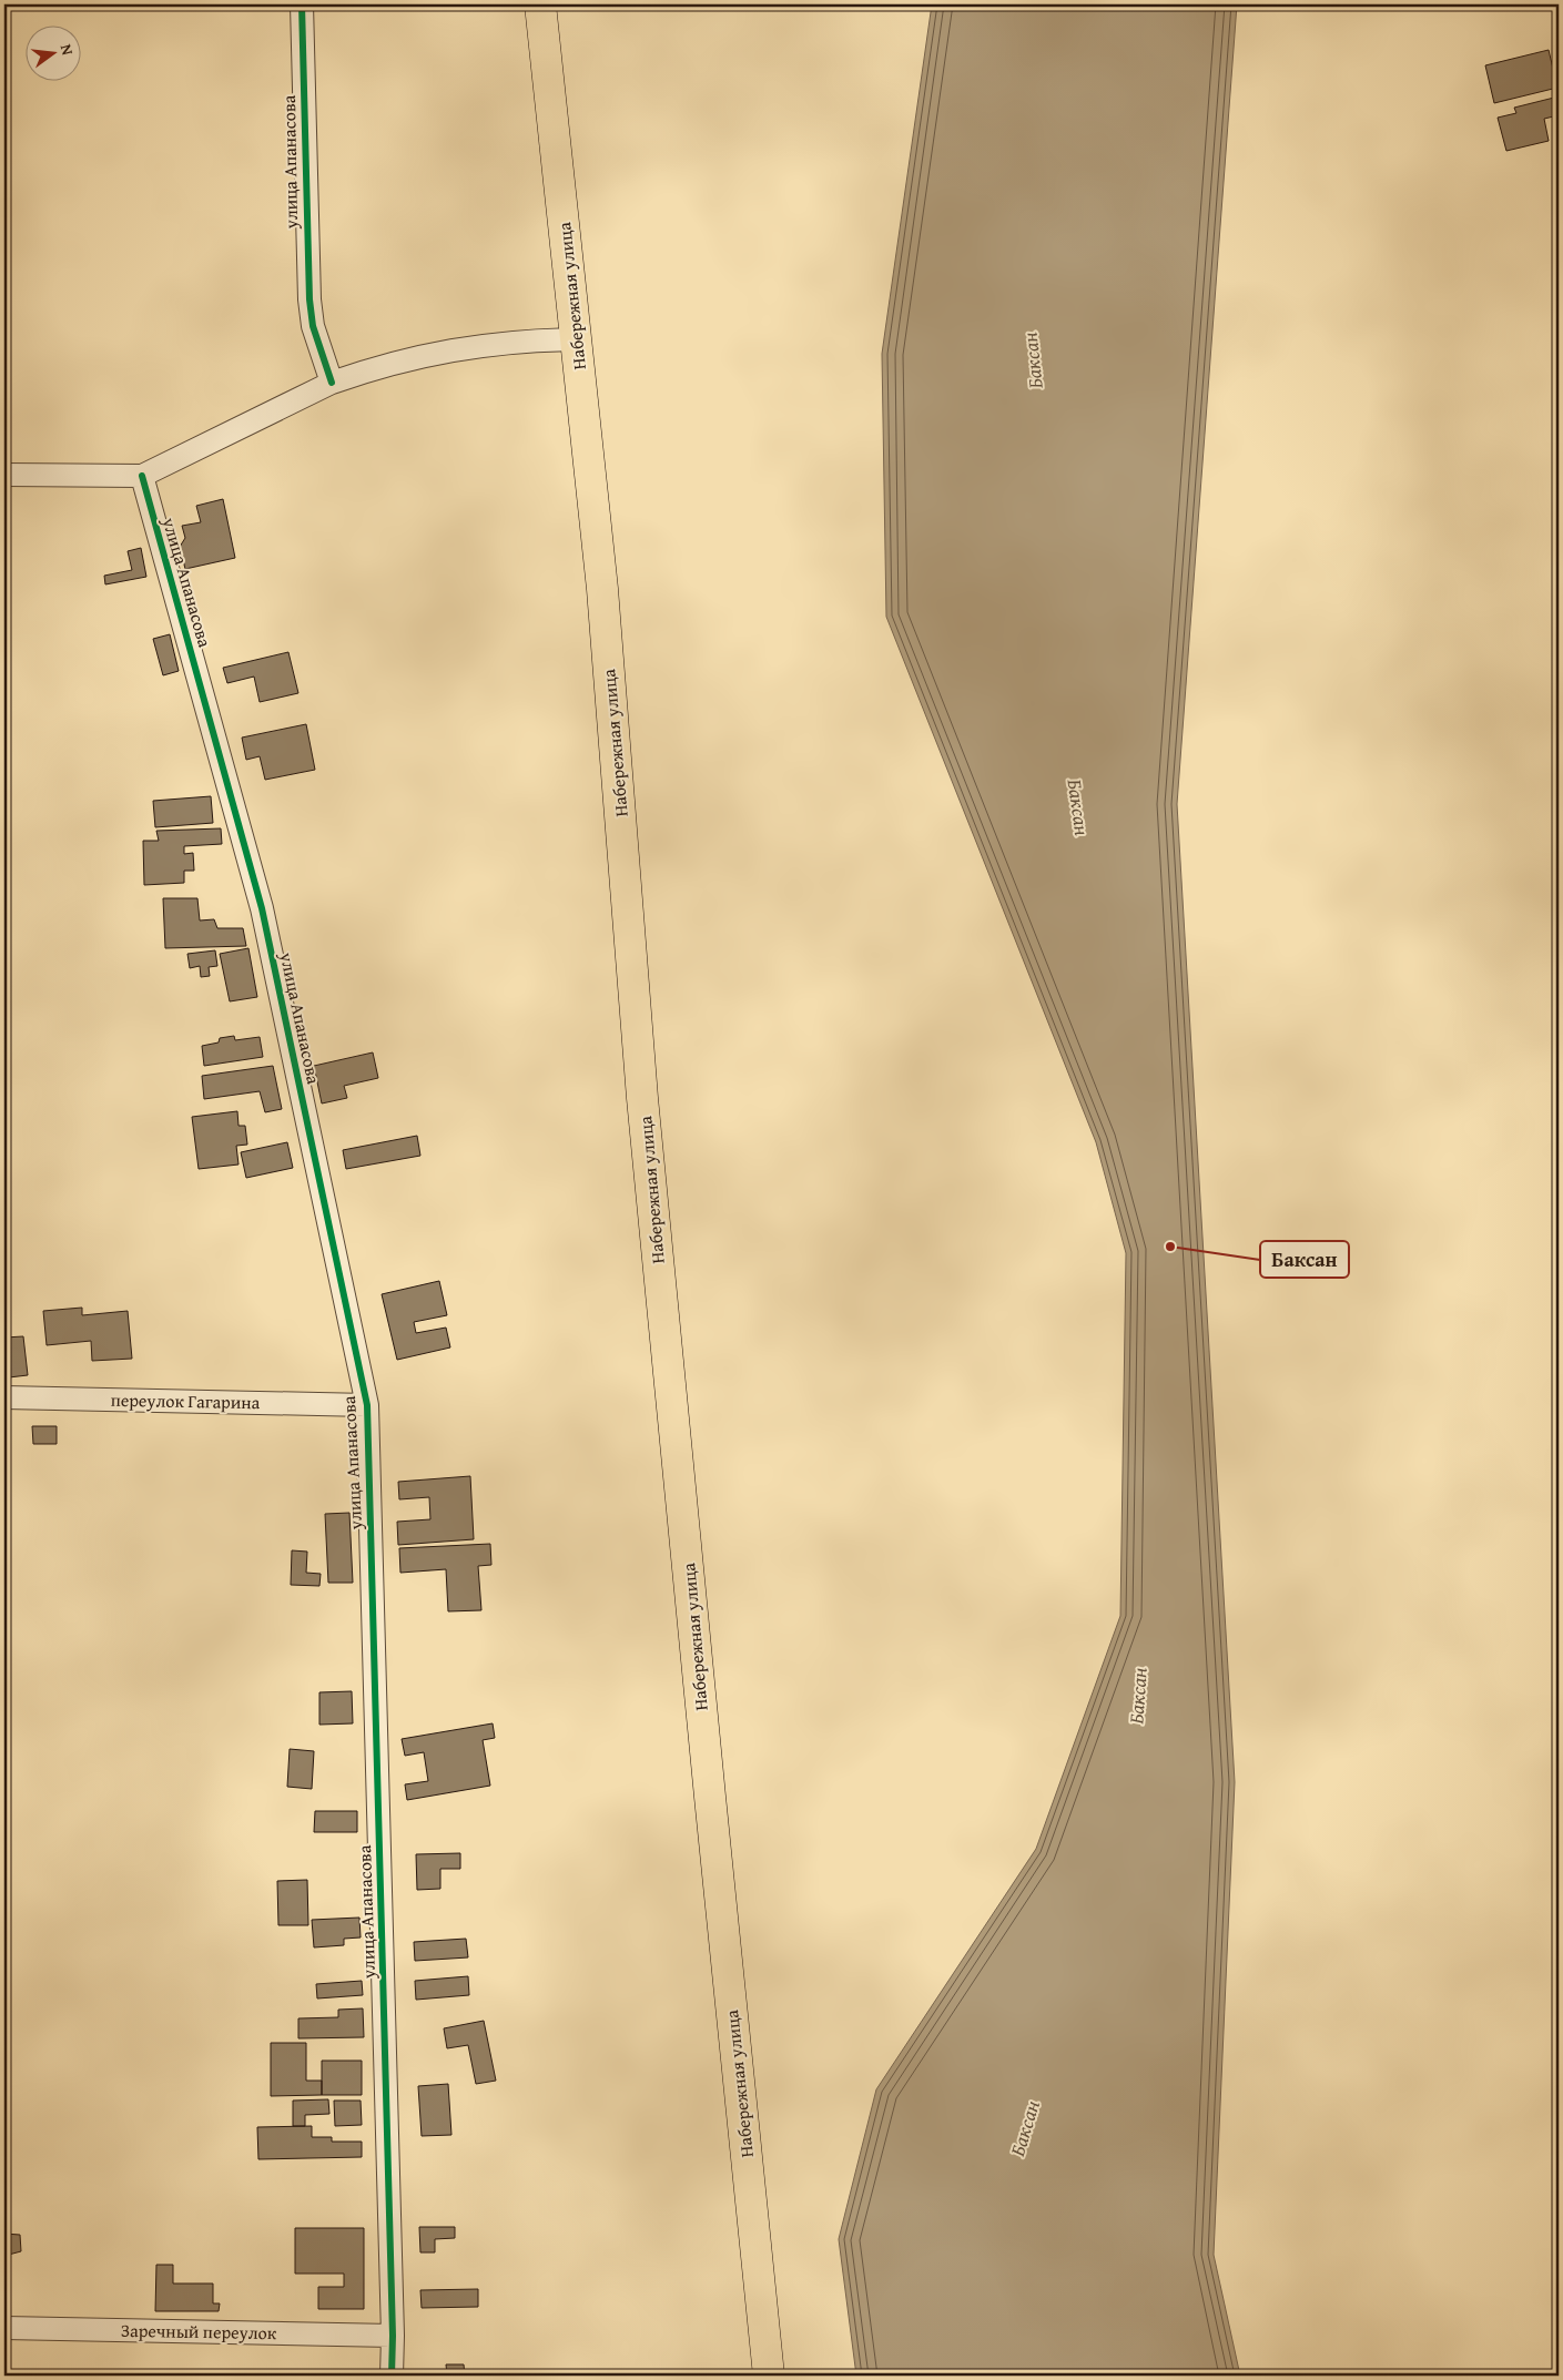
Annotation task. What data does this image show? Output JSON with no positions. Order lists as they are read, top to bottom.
{
  "streets": {
    "main road": ["Набережная улица"],
    "street": ["улица Апанасова", "переулок Гагарина", "Заречный переулок"]
  },
  "crossings": [
    ["улица Апанасова", "переулок Гагарина"],
    ["улица Апанасова", "Заречный переулок"]
  ],
  "water": ["Баксан"],
  "places": ["Баксан"],
  "north": "right"
}
